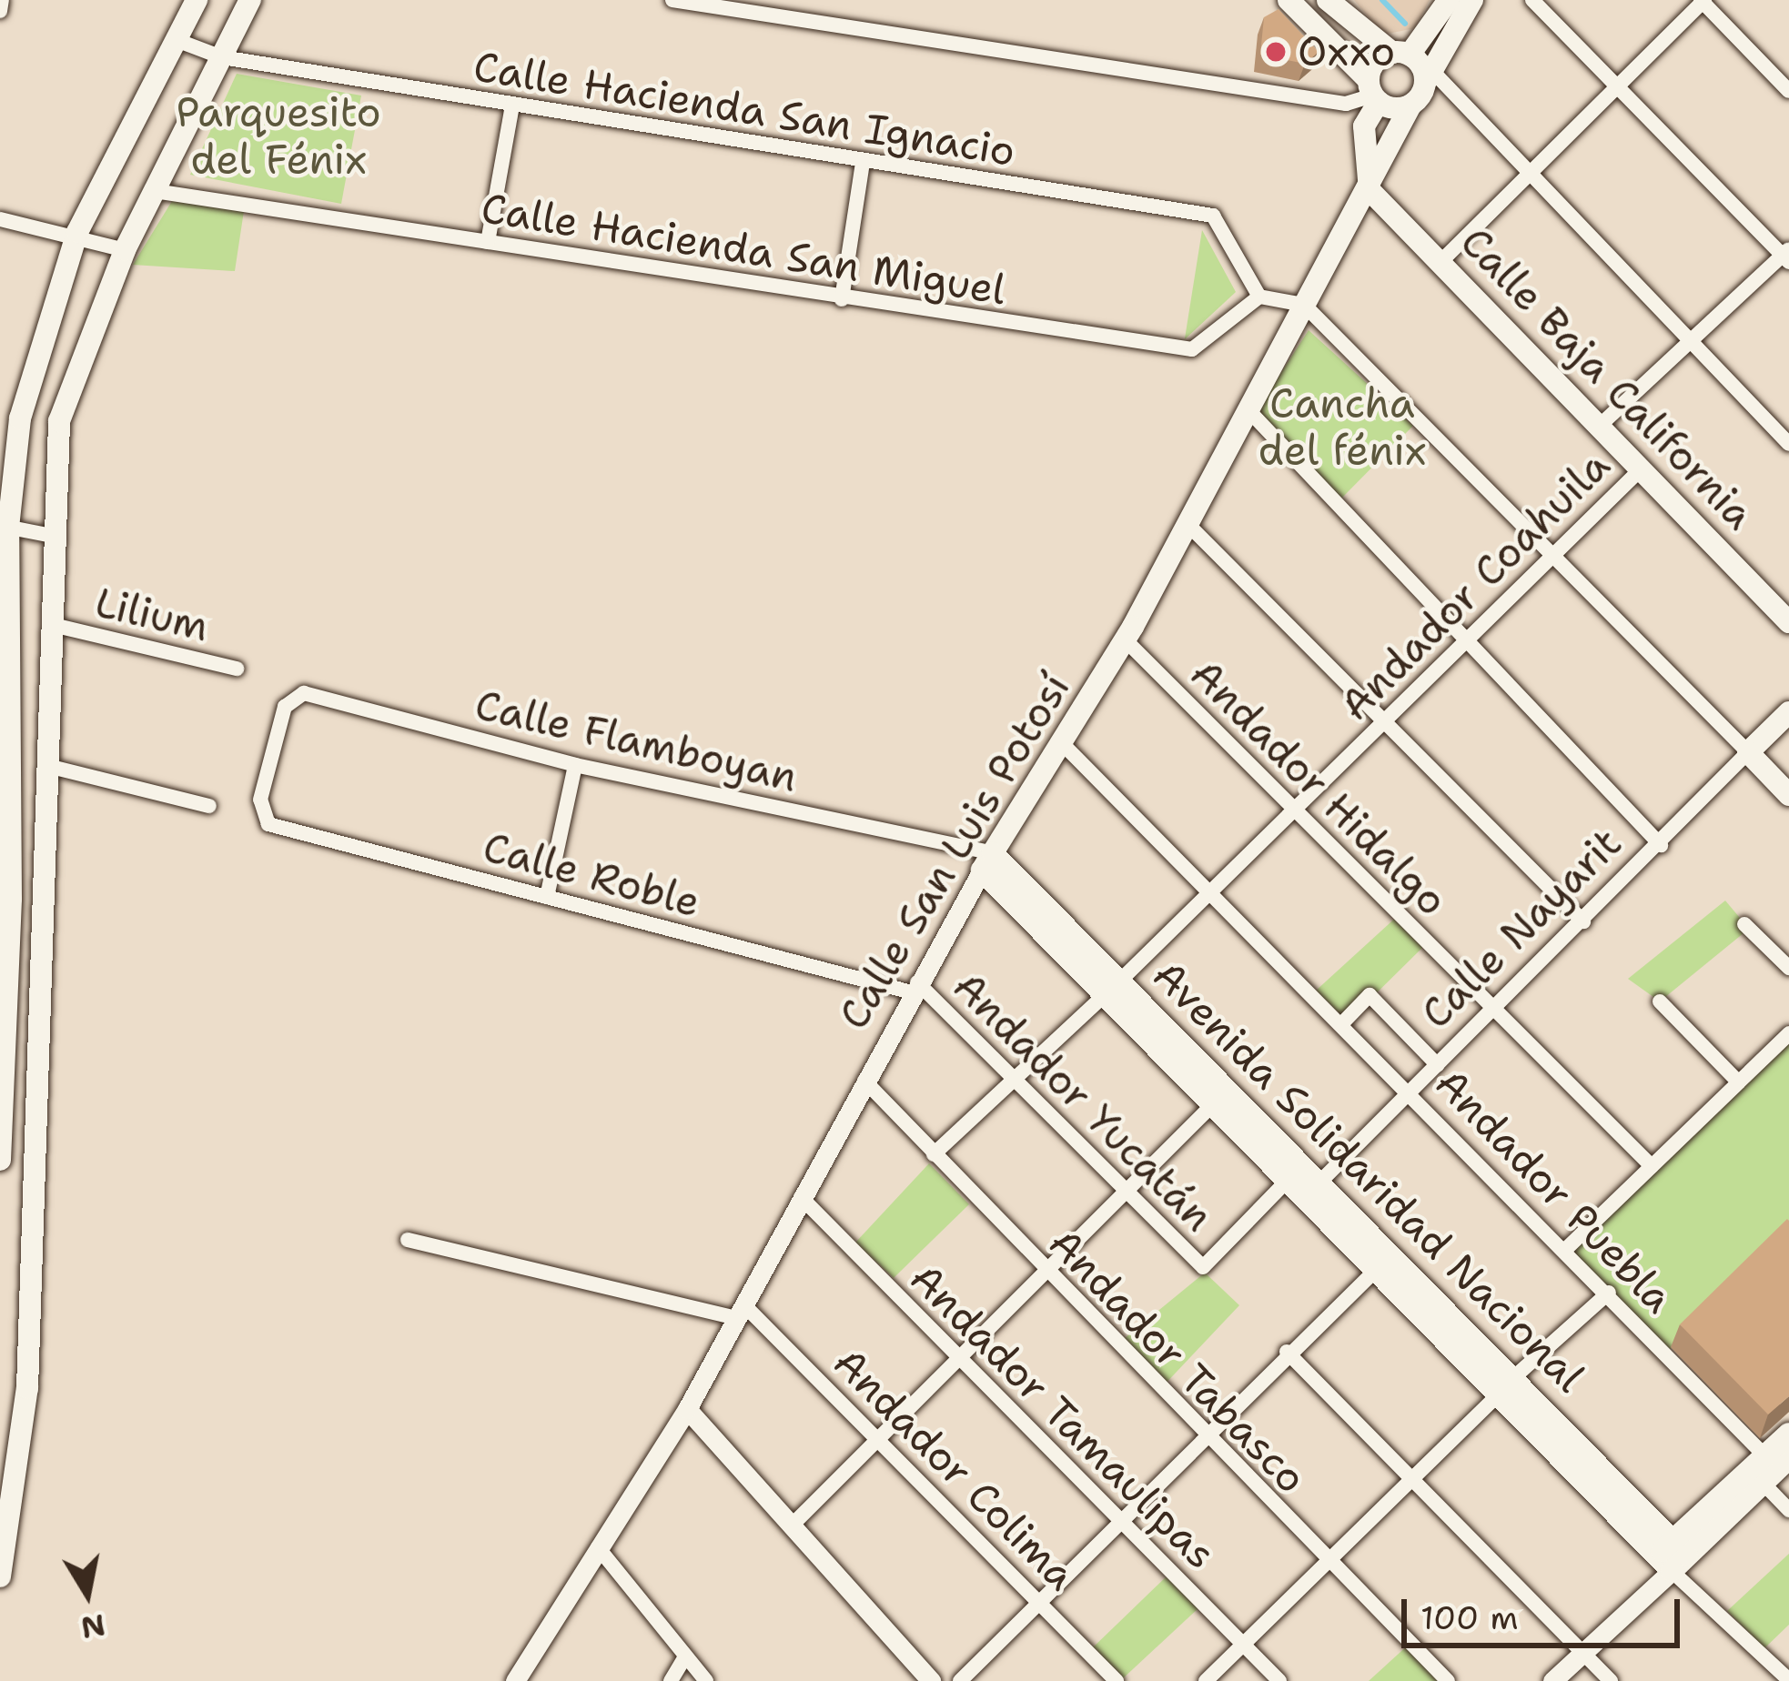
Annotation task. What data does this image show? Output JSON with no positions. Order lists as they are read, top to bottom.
{
  "streets": {
    "main road": [
      "Calle Baja California",
      "Calle San Luis Potosí",
      "Calle Nayarit",
      "Avenida Solidaridad Nacional"
    ],
    "street": [
      "Calle Hacienda San Ignacio",
      "Calle Hacienda San Miguel",
      "Andador Coahuila",
      "Lilium",
      "Calle Flamboyan",
      "Andador Hidalgo",
      "Calle Roble",
      "Andador Yucatán",
      "Andador Puebla",
      "Andador Tabasco",
      "Andador Tamaulipas",
      "Andador Colima"
    ]
  },
  "crossings": [
    ["Calle Hacienda San Ignacio", "Calle Hacienda San Miguel"],
    ["Calle Baja California", "Andador Coahuila"],
    ["Calle Baja California", "Calle San Luis Potosí"],
    ["Andador Coahuila", "Andador Hidalgo"],
    ["Andador Coahuila", "Andador Yucatán"],
    ["Andador Coahuila", "Avenida Solidaridad Nacional"],
    ["Andador Coahuila", "Andador Puebla"],
    ["Andador Coahuila", "Andador Tabasco"],
    ["Calle Flamboyan", "Calle San Luis Potosí"],
    ["Calle Flamboyan", "Calle Roble"],
    ["Calle Flamboyan", "Avenida Solidaridad Nacional"],
    ["Andador Hidalgo", "Calle San Luis Potosí"],
    ["Andador Hidalgo", "Calle Nayarit"],
    ["Calle San Luis Potosí", "Calle Roble"],
    ["Calle San Luis Potosí", "Andador Yucatán"],
    ["Calle San Luis Potosí", "Avenida Solidaridad Nacional"],
    ["Calle San Luis Potosí", "Andador Puebla"],
    ["Calle San Luis Potosí", "Andador Tabasco"],
    ["Calle San Luis Potosí", "Andador Tamaulipas"],
    ["Calle San Luis Potosí", "Andador Colima"],
    ["Calle Roble", "Andador Yucatán"],
    ["Calle Nayarit", "Avenida Solidaridad Nacional"],
    ["Calle Nayarit", "Andador Puebla"],
    ["Andador Yucatán", "Avenida Solidaridad Nacional"]
  ],
  "parks": ["Parquesito del Fénix", "Cancha del fénix"],
  "places": ["Oxxo"],
  "scale_bar": "100 m",
  "north": "bottom"
}
